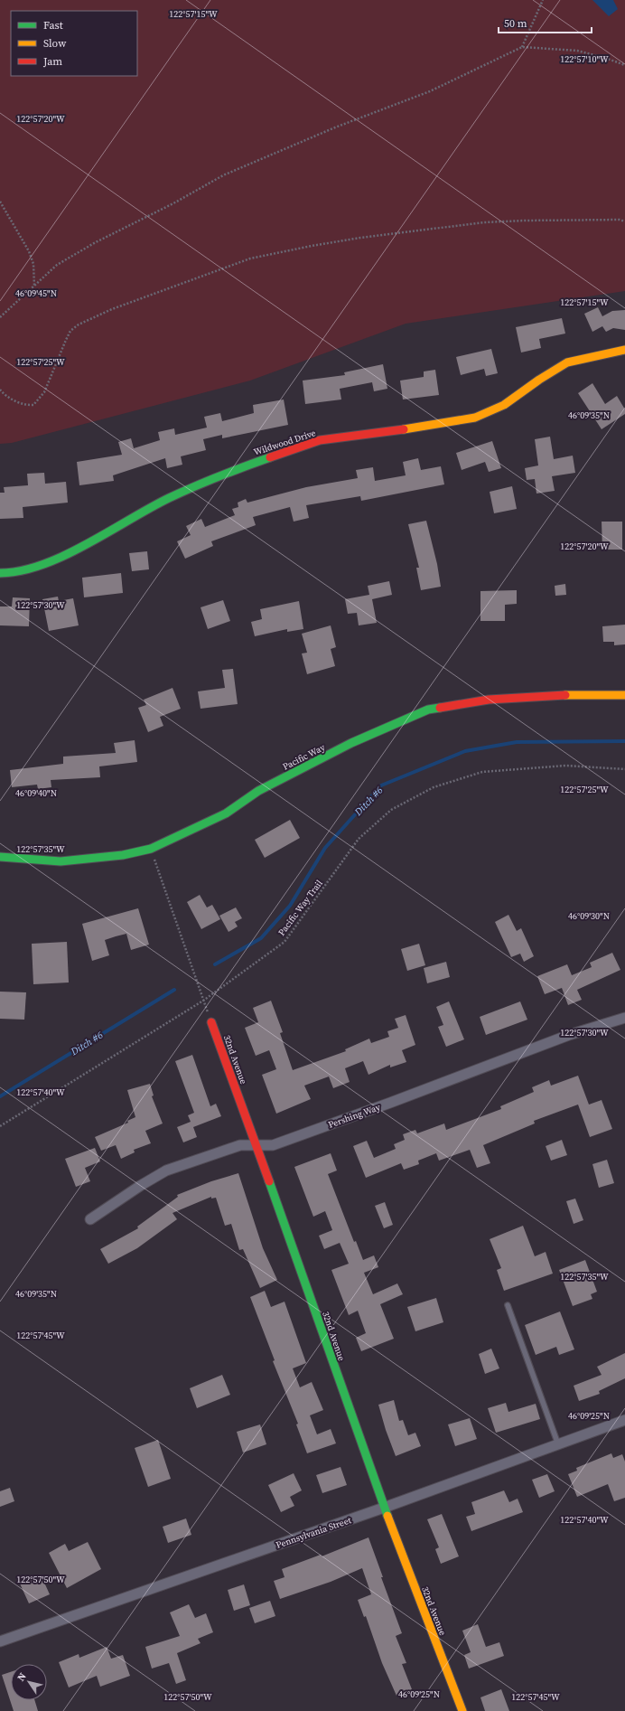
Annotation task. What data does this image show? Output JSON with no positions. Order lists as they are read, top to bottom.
{
  "streets": {
    "street": [
      "Wildwood Drive",
      "Pacific Way",
      "32nd Avenue",
      "Pershing Way",
      "Pennsylvania Street"
    ],
    "path": ["Pacific Way Trail"]
  },
  "crossings": [
    ["32nd Avenue", "Pershing Way"],
    ["32nd Avenue", "Pennsylvania Street"]
  ],
  "water": ["Ditch #6"],
  "legend": ["Fast", "Slow", "Jam"],
  "scale_bar": "50 m",
  "north": "top left",
  "coordinates": [
    "122°57'15\"W",
    "122°57'10\"W",
    "122°57'20\"W",
    "46°09'45\"N",
    "122°57'25\"W",
    "46°09'35\"N",
    "122°57'30\"W",
    "46°09'40\"N",
    "122°57'35\"W",
    "46°09'30\"N",
    "122°57'40\"W",
    "122°57'45\"W",
    "46°09'25\"N",
    "122°57'50\"W"
  ]
}
